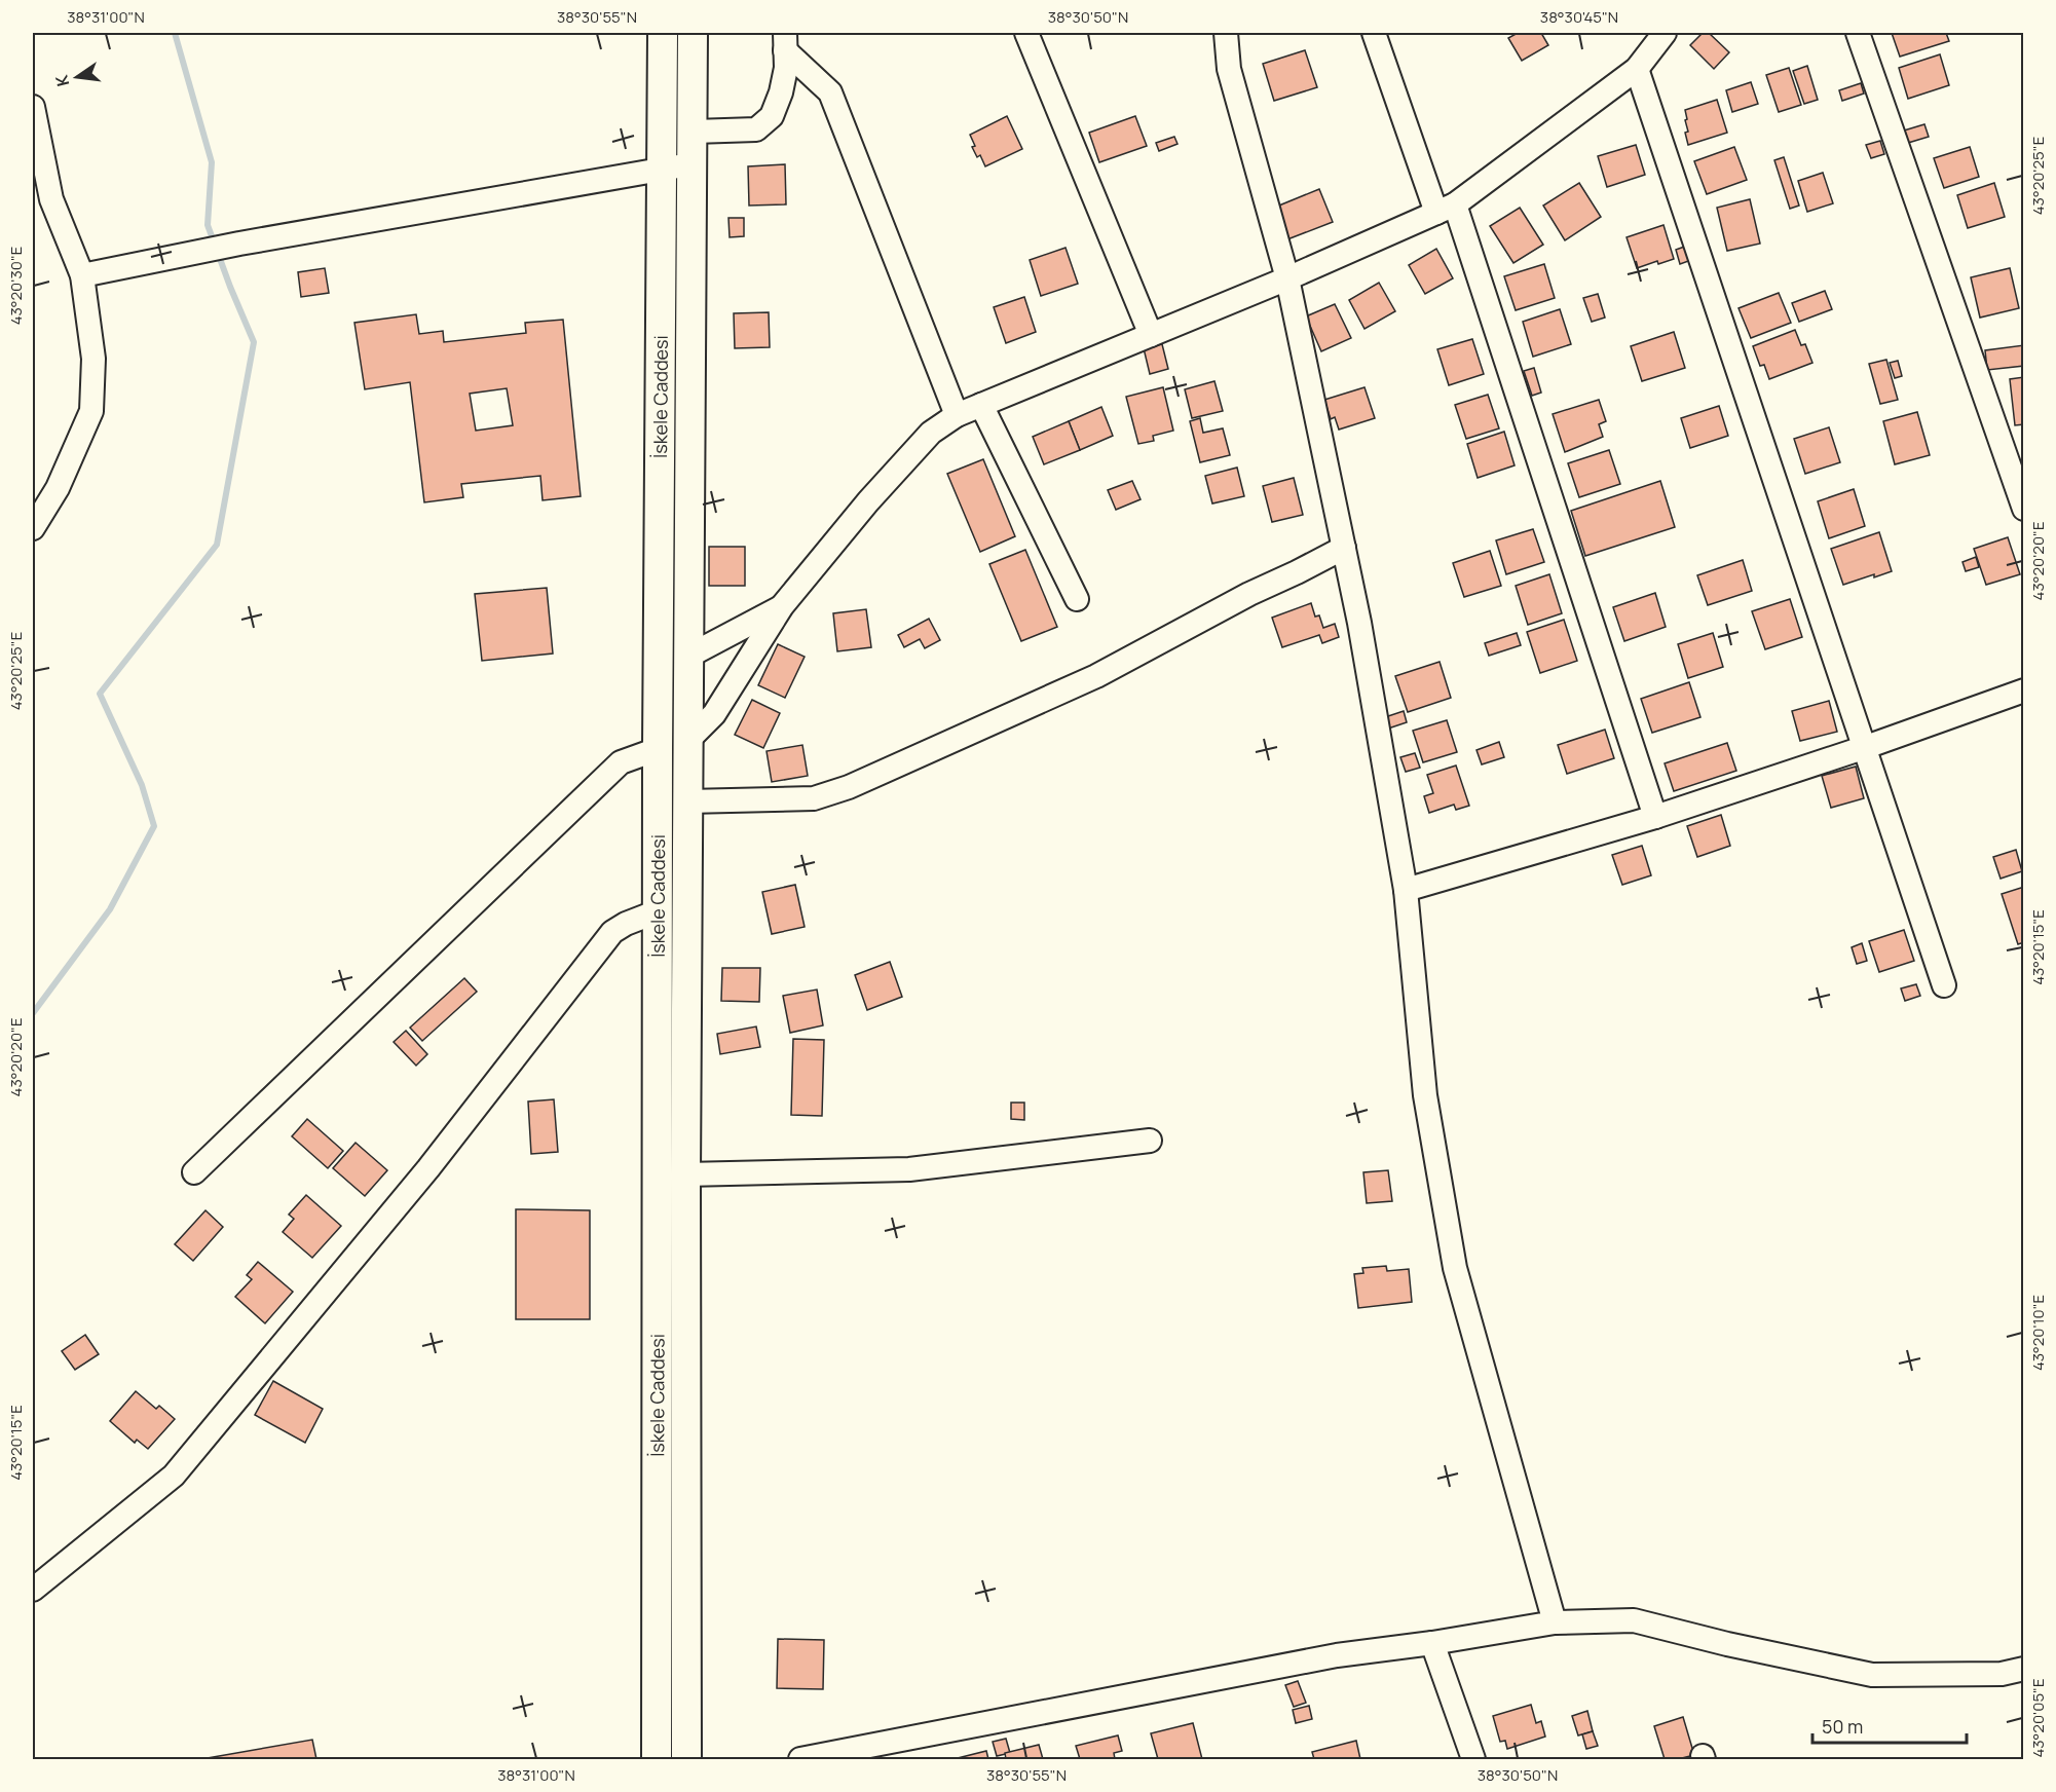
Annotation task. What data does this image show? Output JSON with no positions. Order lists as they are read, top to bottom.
{
  "streets": {
    "main road": ["İskele Caddesi"]
  },
  "scale_bar": "50 m",
  "north": "left",
  "coordinates": [
    "38°31'00\"N",
    "38°30'55\"N",
    "38°30'50\"N",
    "38°30'45\"N",
    "43°20'25\"E",
    "43°20'30\"E",
    "43°20'20\"E",
    "43°20'15\"E",
    "43°20'10\"E",
    "43°20'05\"E"
  ]
}
